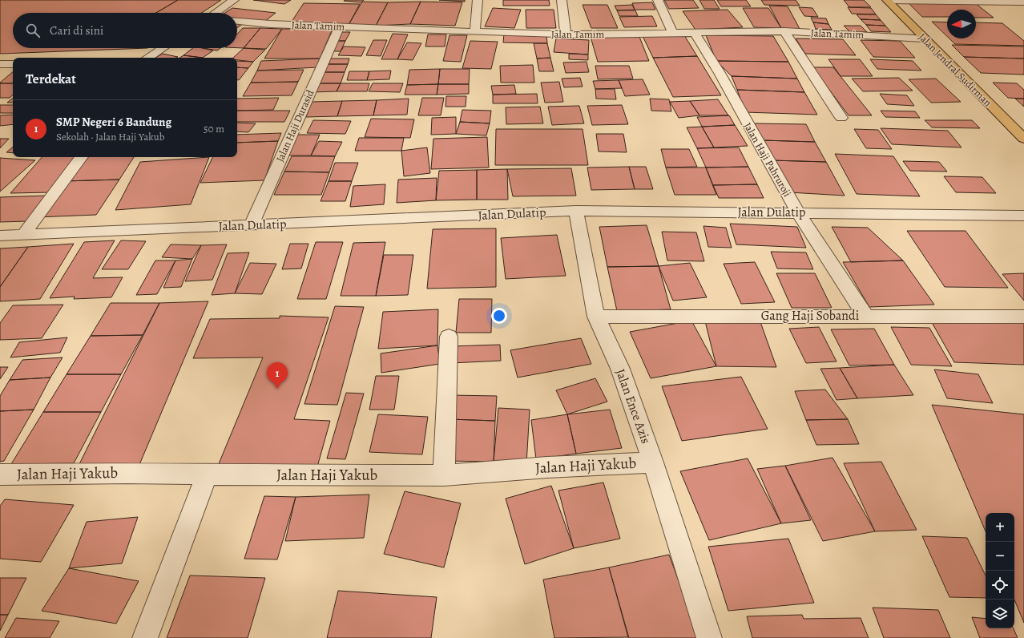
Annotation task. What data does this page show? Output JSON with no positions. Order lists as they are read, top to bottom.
{
  "streets": {
    "main road": ["Jalan Jendral Sudirman"],
    "street": [
      "Jalan Tamim",
      "Jalan Haji Durasid",
      "Jalan Haji Pahruroji",
      "Jalan Dulatip",
      "Gang Haji Sobandi",
      "Jalan Ence Azis",
      "Jalan Haji Yakub"
    ]
  },
  "crossings": [
    ["Jalan Tamim", "Jalan Jendral Sudirman"],
    ["Jalan Tamim", "Jalan Haji Durasid"],
    ["Jalan Tamim", "Jalan Haji Pahruroji"],
    ["Jalan Haji Durasid", "Jalan Dulatip"],
    ["Jalan Haji Pahruroji", "Jalan Dulatip"],
    ["Jalan Haji Pahruroji", "Gang Haji Sobandi"],
    ["Jalan Dulatip", "Jalan Ence Azis"],
    ["Gang Haji Sobandi", "Jalan Ence Azis"],
    ["Jalan Ence Azis", "Jalan Haji Yakub"]
  ],
  "north": "left",
  "page": {
    "search": "Cari di sini",
    "heading": "Terdekat",
    "list": [
      {
        "mark": "1",
        "name": "SMP Negeri 6 Bandung",
        "note": "Sekolah · Jalan Haji Yakub",
        "value": "50 m"
      }
    ],
    "pins": "1",
    "map_buttons": ["+", "−"]
  }
}
